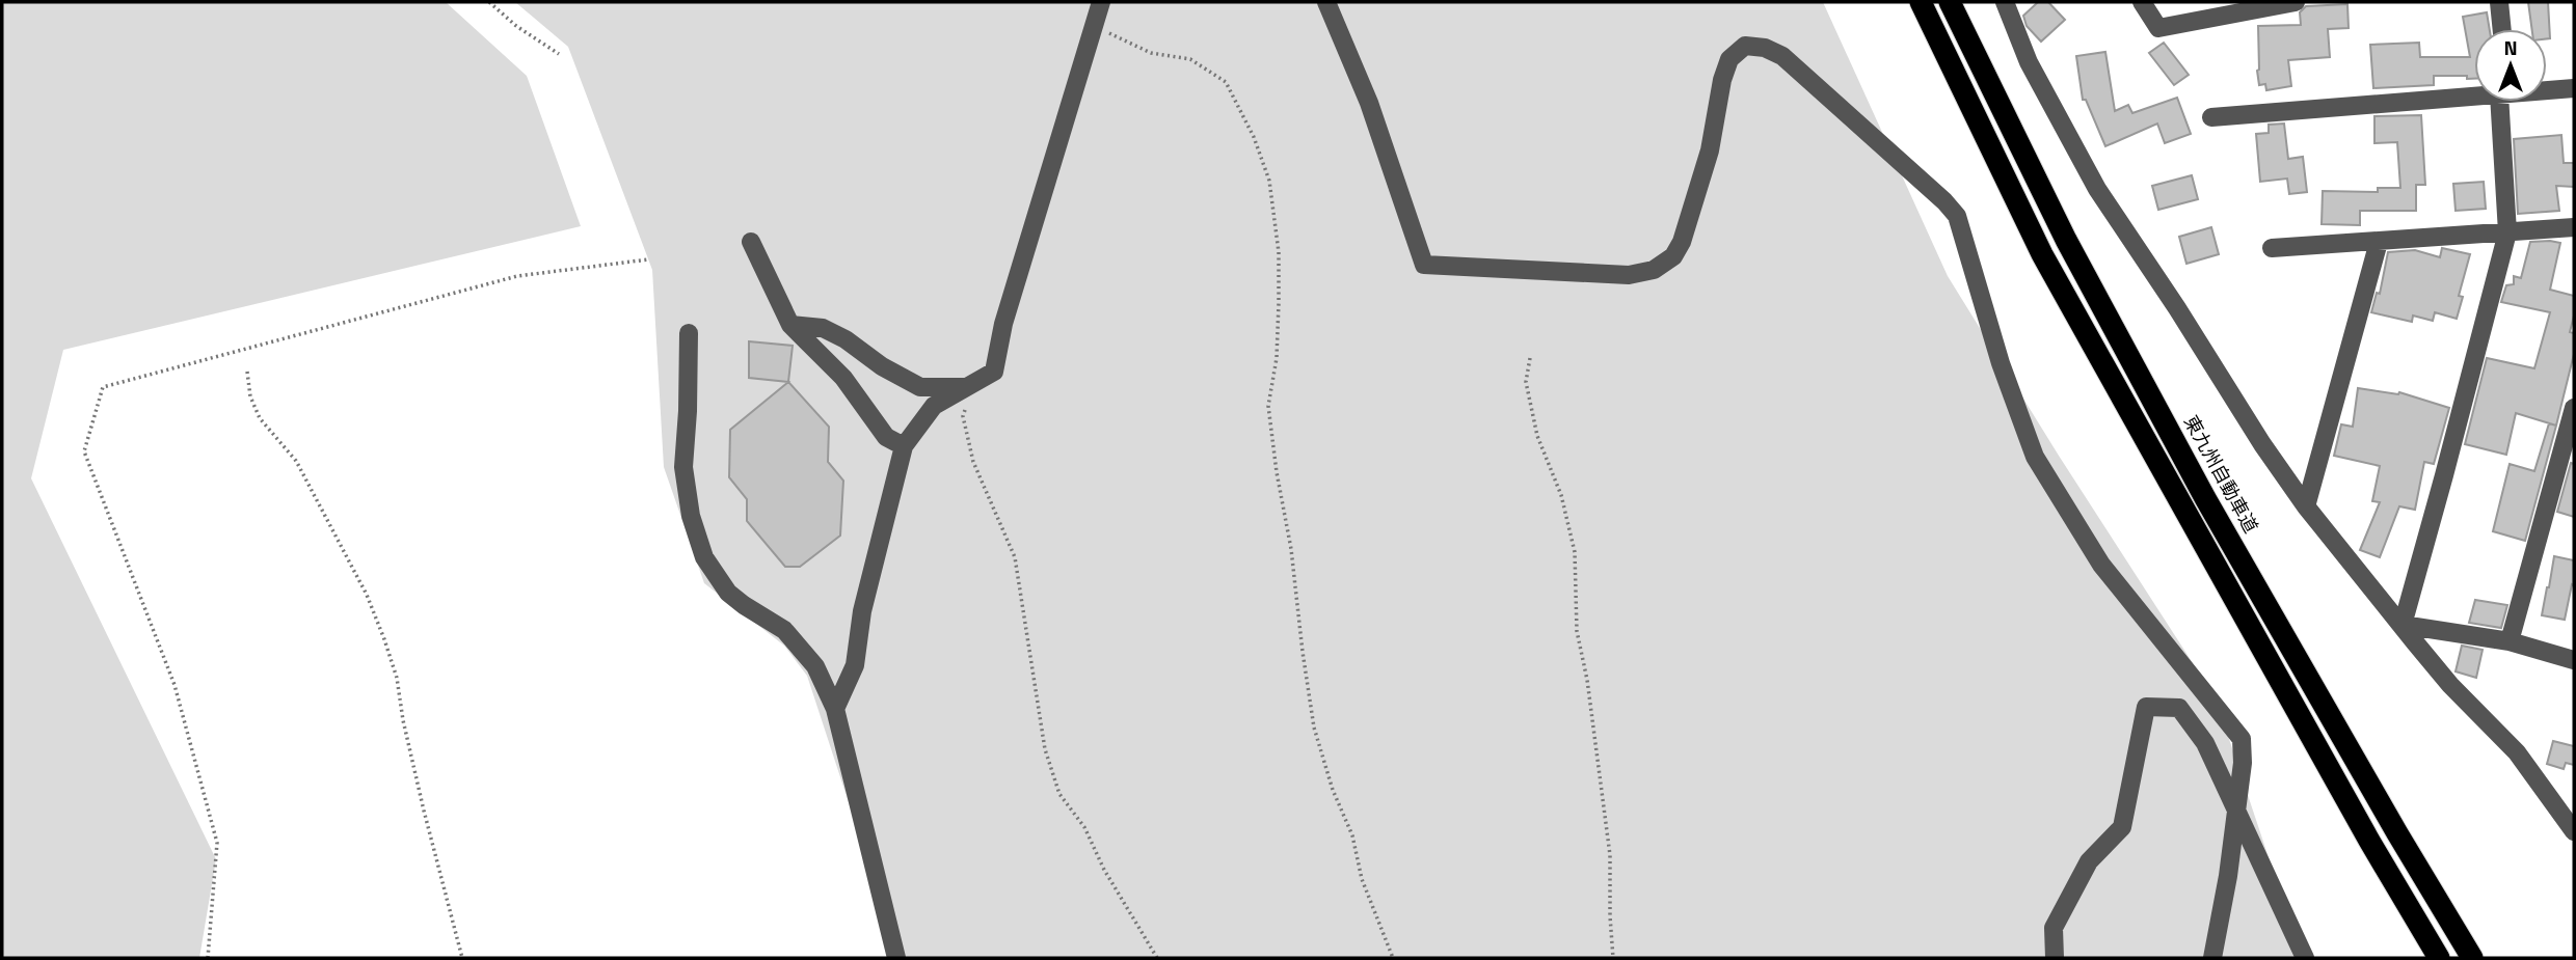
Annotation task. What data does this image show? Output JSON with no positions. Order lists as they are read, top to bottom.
{
  "streets": {
    "highway": ["東九州自動車道"]
  },
  "north": "top"
}
